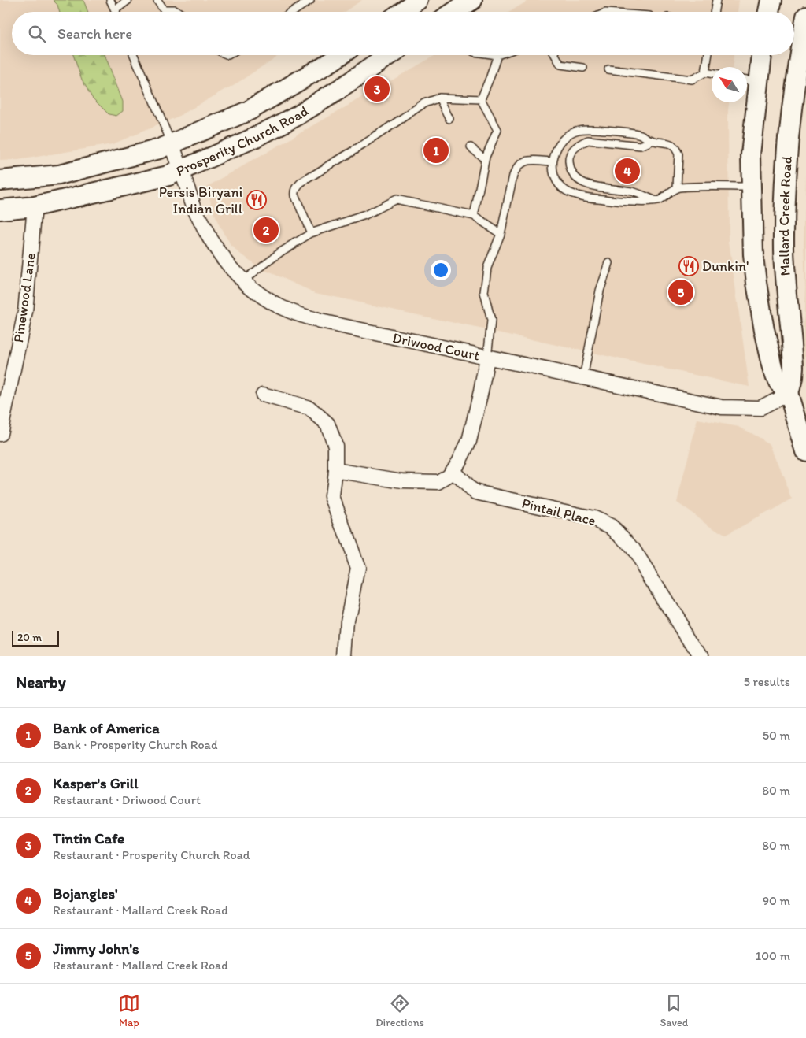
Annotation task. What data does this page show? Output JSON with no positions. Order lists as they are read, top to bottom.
{
  "streets": {
    "main road": ["Prosperity Church Road", "Mallard Creek Road"],
    "street": ["Pinewood Lane", "Driwood Court", "Pintail Place"]
  },
  "crossings": [
    ["Prosperity Church Road", "Pinewood Lane"],
    ["Prosperity Church Road", "Driwood Court"],
    ["Mallard Creek Road", "Driwood Court"]
  ],
  "places": {
    "restaurant": ["Persis Biryani Indian Grill", "Dunkin'"]
  },
  "scale_bar": "20 m",
  "north": "top left",
  "page": {
    "search": "Search here",
    "pins": [
      "3",
      "1",
      "4",
      "2",
      "5"
    ],
    "scale": "20 m",
    "heading": ["Nearby", "5 results"],
    "list": [
      {
        "mark": "1",
        "name": "Bank of America",
        "note": "Bank · Prosperity Church Road",
        "value": "50 m"
      },
      {
        "mark": "2",
        "name": "Kasper's Grill",
        "note": "Restaurant · Driwood Court",
        "value": "80 m"
      },
      {
        "mark": "3",
        "name": "Tintin Cafe",
        "note": "Restaurant · Prosperity Church Road",
        "value": "80 m"
      },
      {
        "mark": "4",
        "name": "Bojangles'",
        "note": "Restaurant · Mallard Creek Road",
        "value": "90 m"
      },
      {
        "mark": "5",
        "name": "Jimmy John's",
        "note": "Restaurant · Mallard Creek Road",
        "value": "100 m"
      }
    ],
    "nav": ["Map", "Directions", "Saved"]
  }
}
